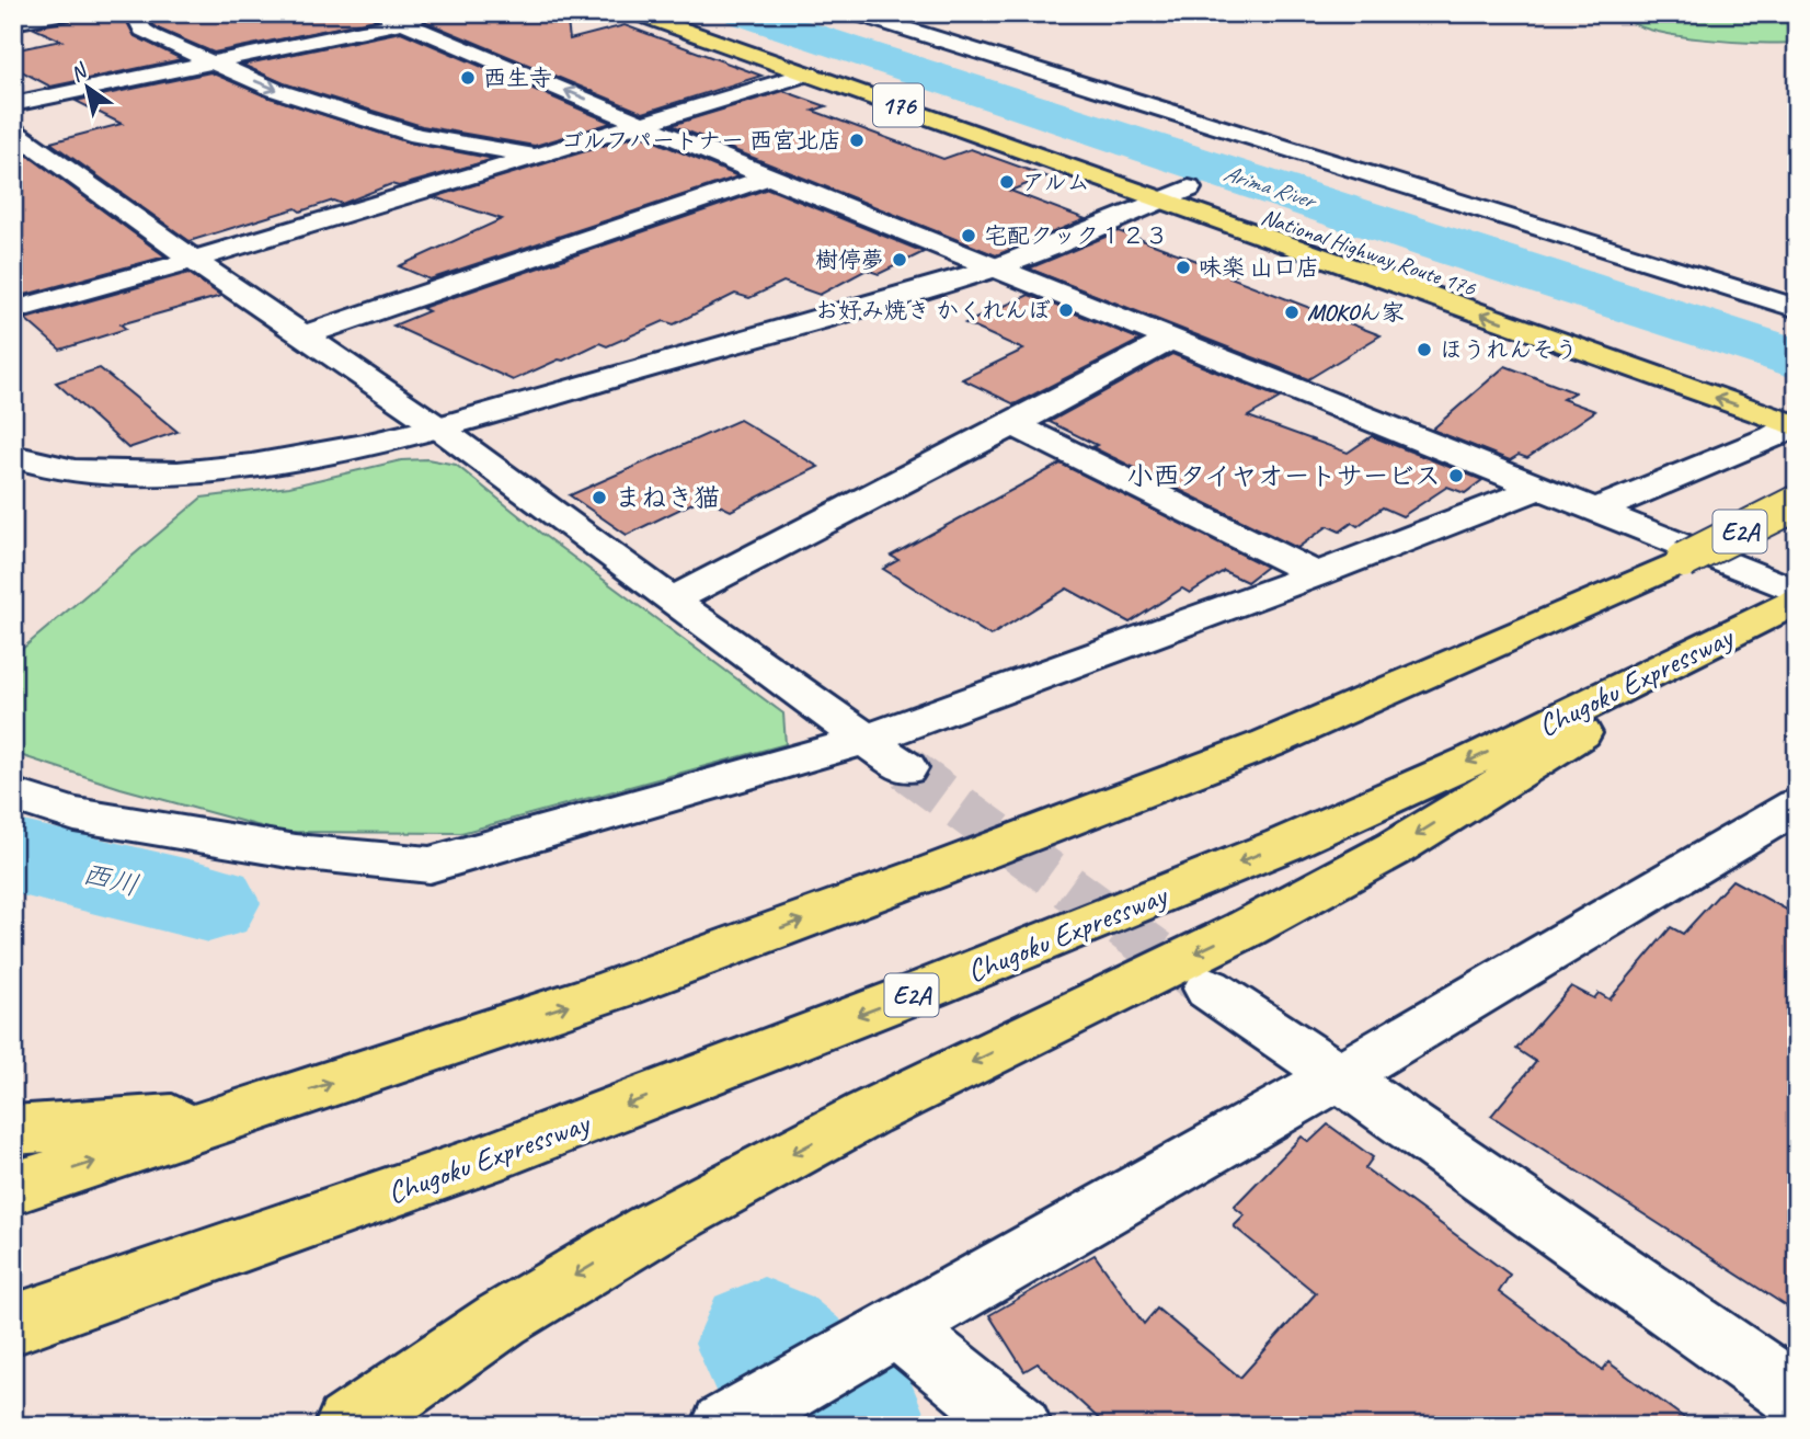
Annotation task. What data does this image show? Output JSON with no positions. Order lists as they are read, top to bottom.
{
  "streets": {
    "highway": [
      "176",
      "National Highway Route 176",
      "E2A",
      "Chugoku Expressway"
    ]
  },
  "water": ["Arima River", "西川"],
  "places": [
    "西生寺",
    "ゴルフパートナー 西宮北店",
    "アルム",
    "宅配クック１２３",
    "樹停夢",
    "味楽 山口店",
    "お好み焼き かくれんぼ",
    "MOKOん家",
    "ほうれんそう",
    "小西タイヤオートサービス",
    "まねき猫"
  ],
  "north": "top left"
}
